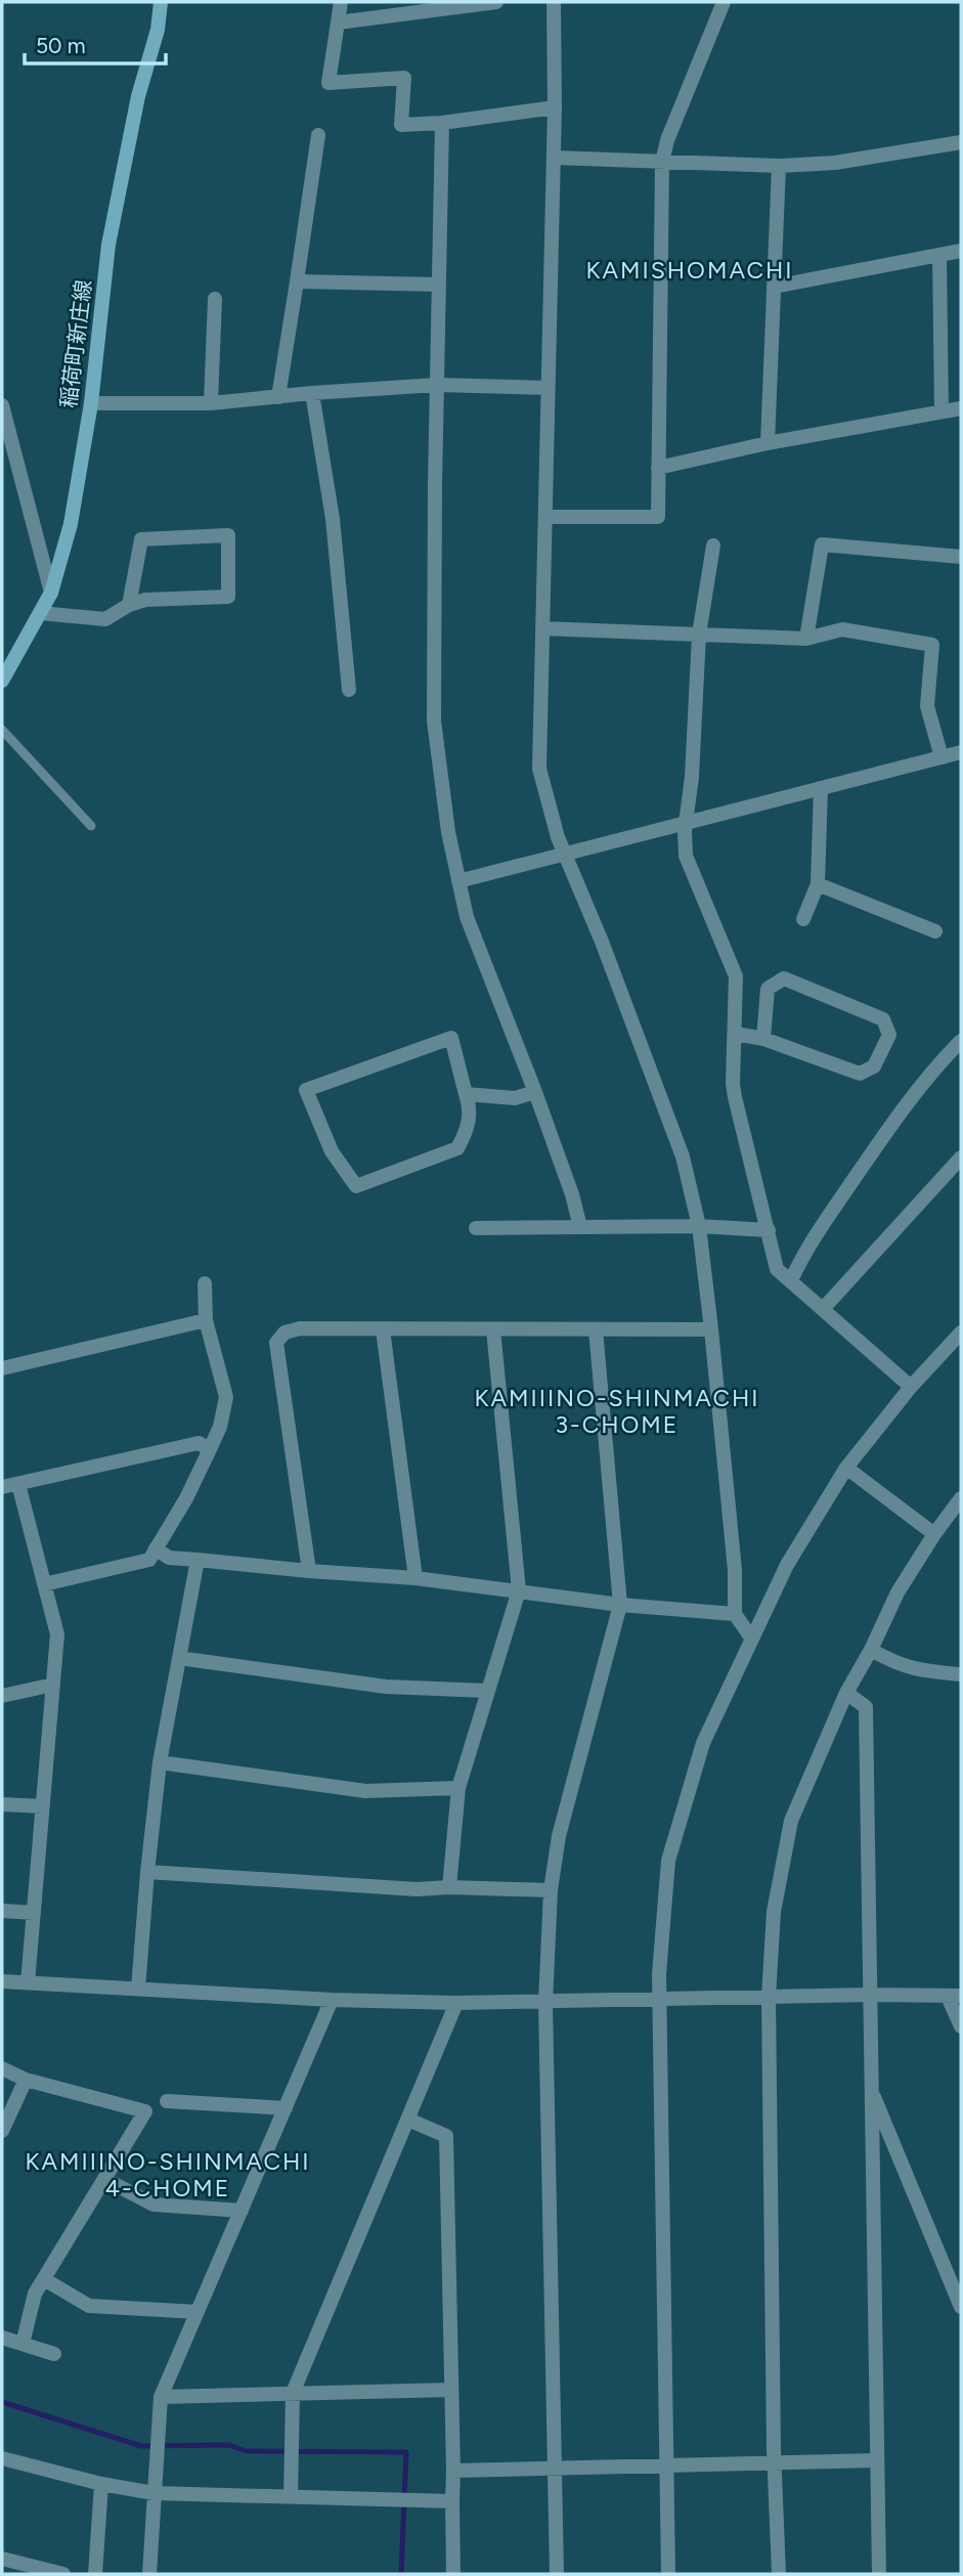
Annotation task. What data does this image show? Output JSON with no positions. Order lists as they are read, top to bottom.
{
  "streets": {
    "main road": ["稲荷町新庄線"]
  },
  "districts": ["KAMISHOMACHI", "KAMIIINO-SHINMACHI 3-CHOME", "KAMIIINO-SHINMACHI 4-CHOME"],
  "scale_bar": "50 m"
}
